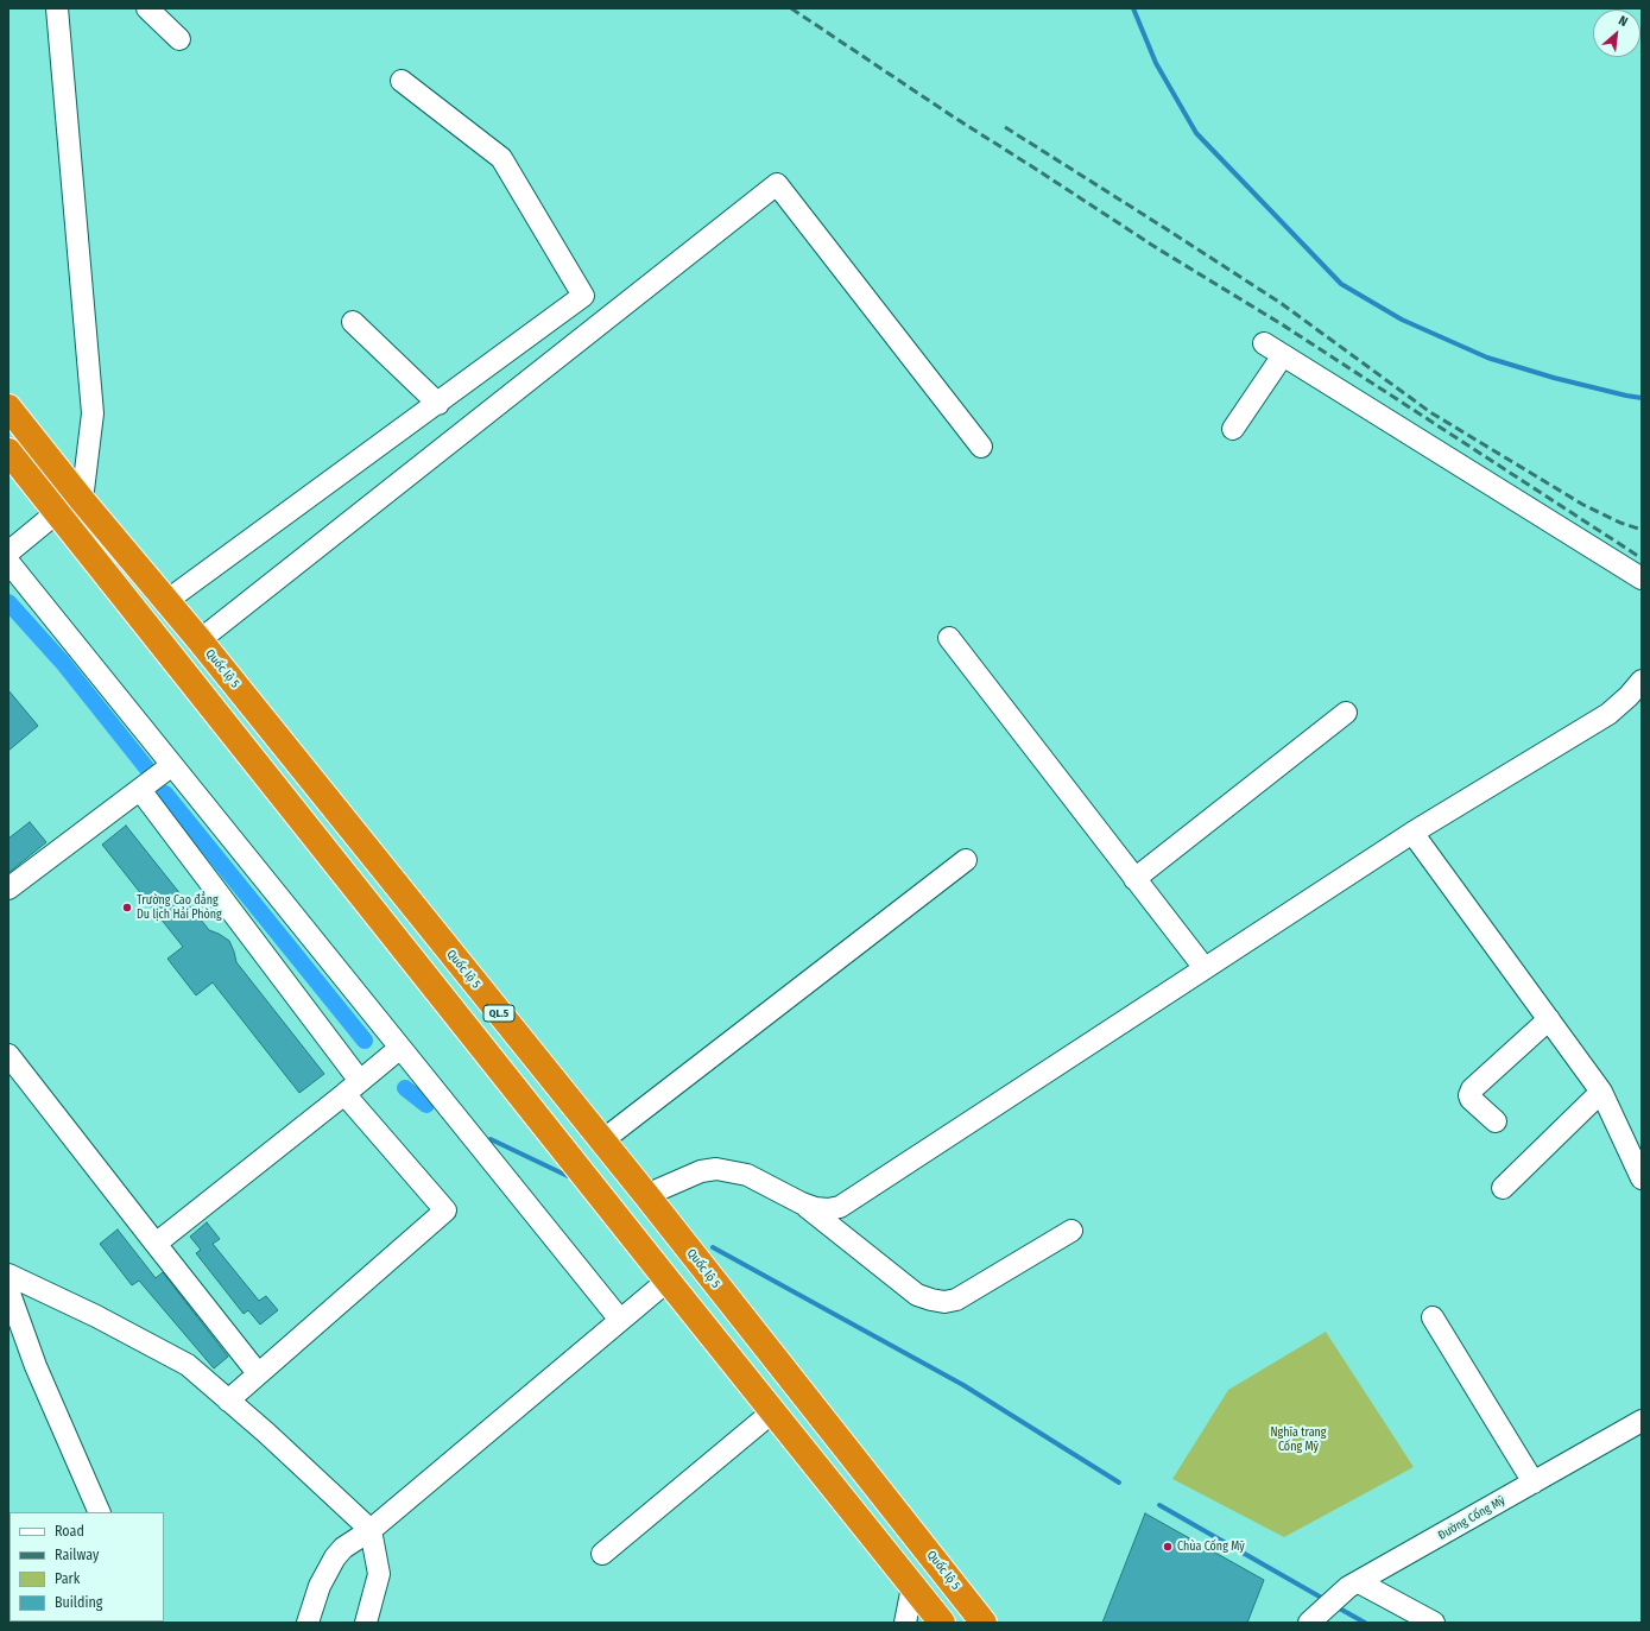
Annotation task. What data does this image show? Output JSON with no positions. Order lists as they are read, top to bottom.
{
  "streets": {
    "highway": ["Quốc lộ 5", "QL.5"],
    "street": ["Đường Cống Mỹ"]
  },
  "parks": ["Nghĩa trang Cống Mỹ"],
  "places": ["Trường Cao đẳng Du lịch Hải Phòng", "Chùa Cống Mỹ"],
  "legend": [
    "Road",
    "Railway",
    "Park",
    "Building"
  ],
  "north": "top right"
}
